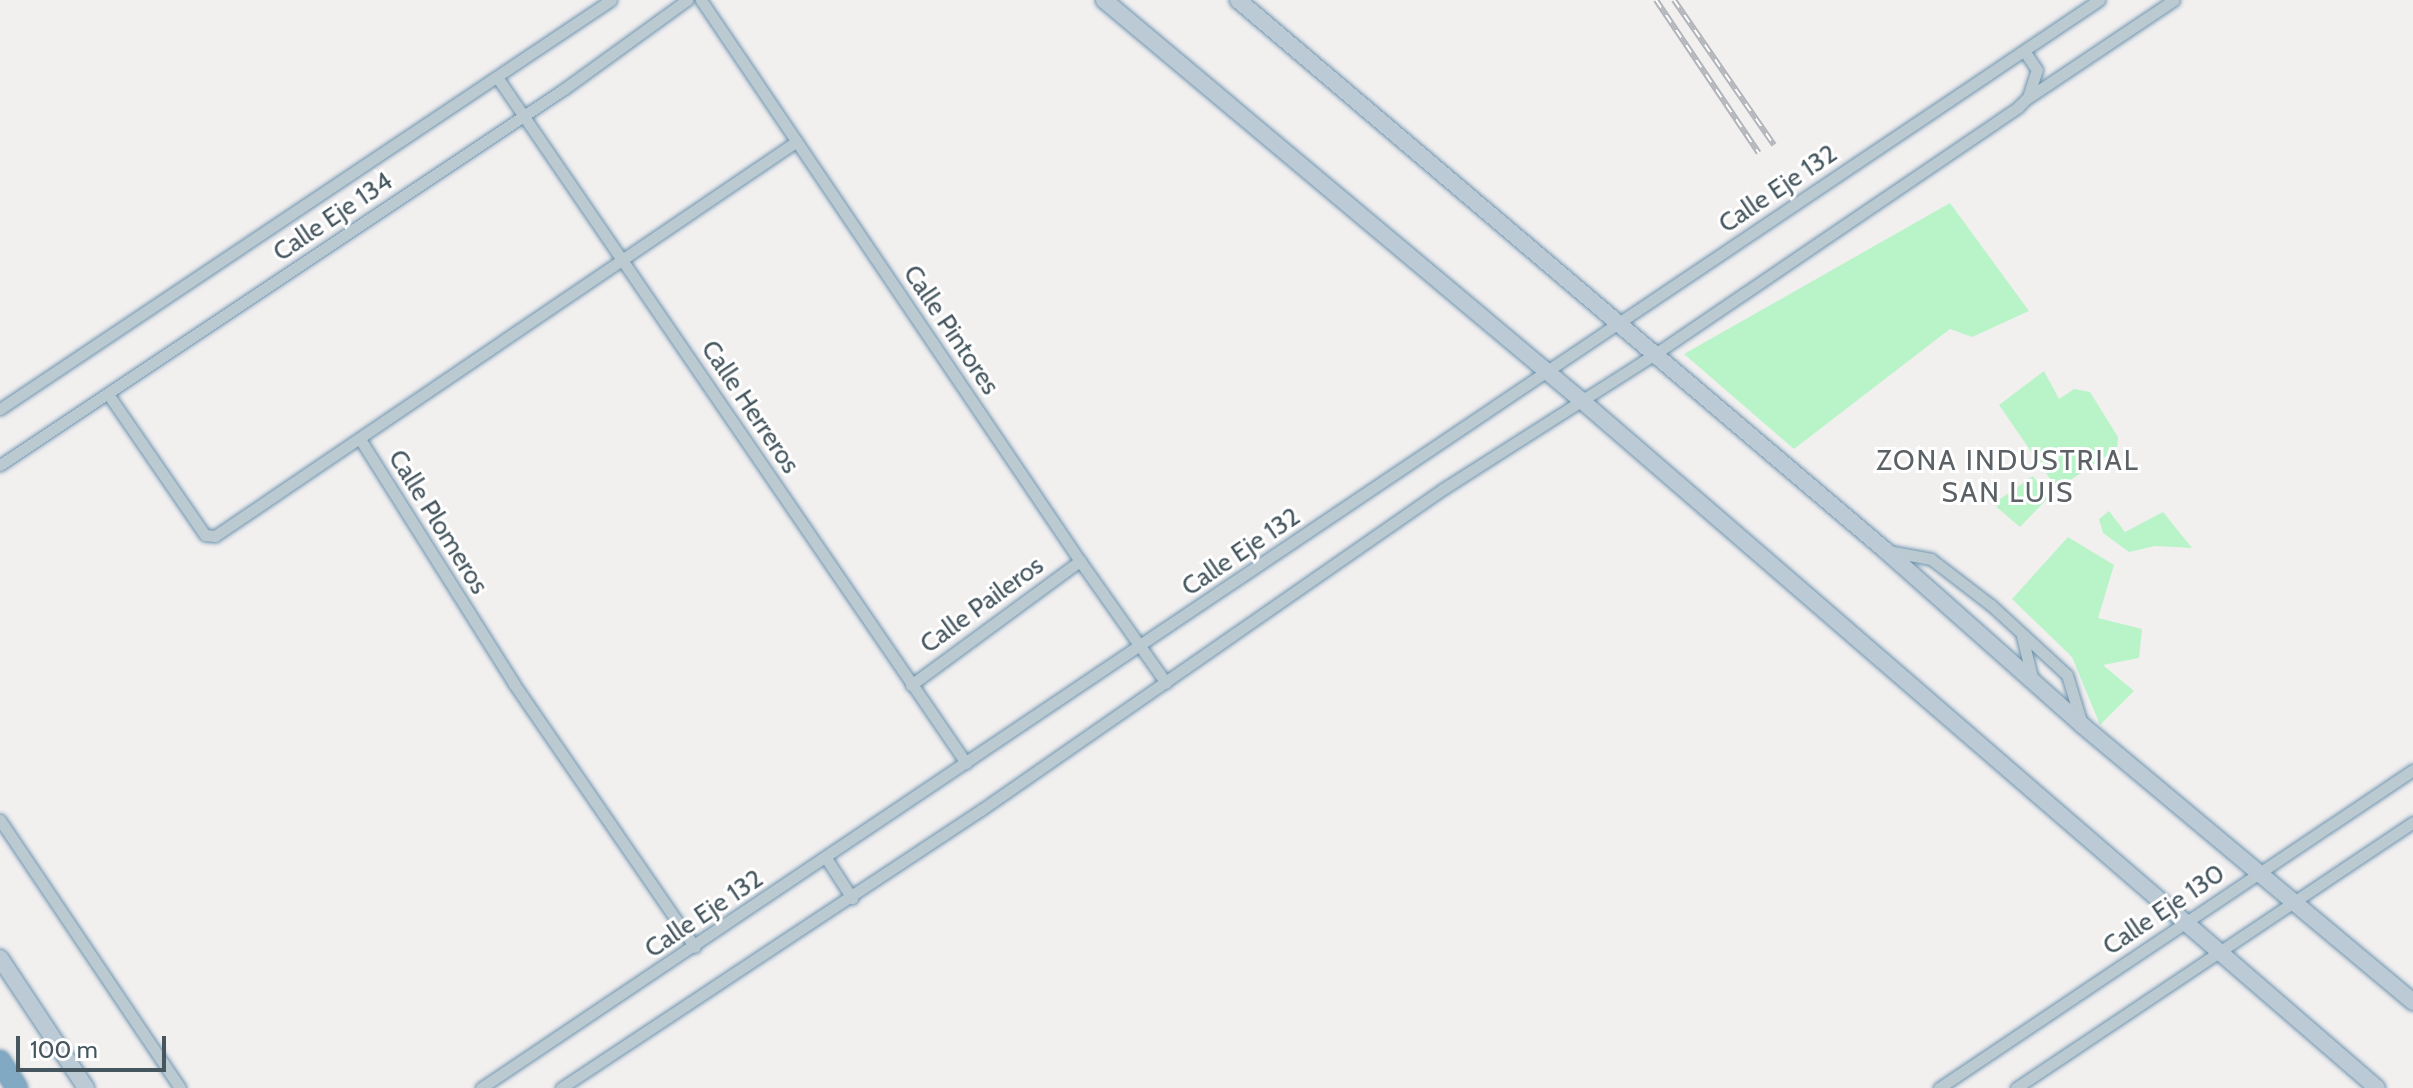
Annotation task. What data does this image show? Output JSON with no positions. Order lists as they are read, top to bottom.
{
  "streets": {
    "street": [
      "Calle Eje 132",
      "Calle Eje 134",
      "Calle Pintores",
      "Calle Herreros",
      "Calle Plomeros",
      "Calle Paileros",
      "Calle Eje 130"
    ]
  },
  "crossings": [
    ["Calle Eje 132", "Calle Pintores"],
    ["Calle Eje 132", "Calle Herreros"],
    ["Calle Eje 132", "Calle Plomeros"],
    ["Calle Eje 134", "Calle Herreros"],
    ["Calle Pintores", "Calle Plomeros"],
    ["Calle Pintores", "Calle Paileros"],
    ["Calle Herreros", "Calle Plomeros"],
    ["Calle Herreros", "Calle Paileros"]
  ],
  "districts": ["ZONA INDUSTRIAL SAN LUIS"],
  "scale_bar": "100 m"
}
